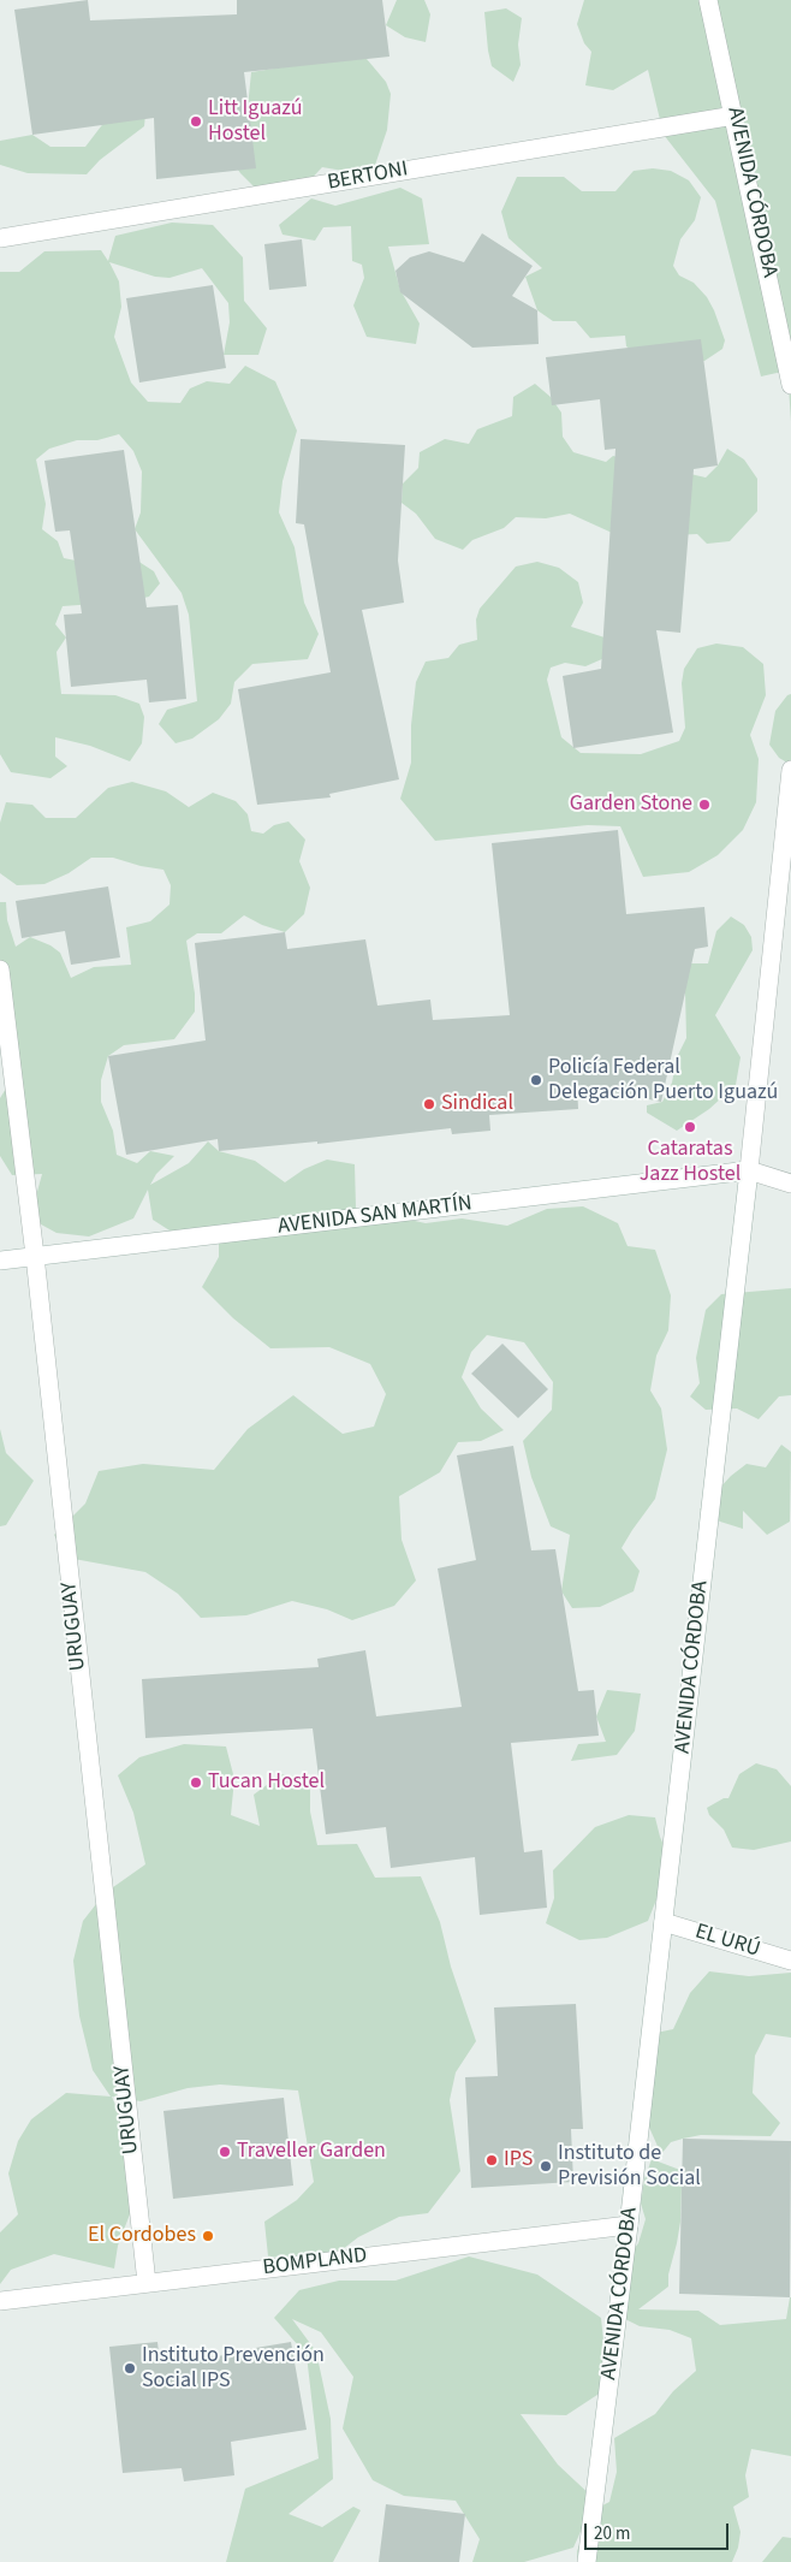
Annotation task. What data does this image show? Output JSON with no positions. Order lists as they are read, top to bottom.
{
  "streets": {
    "street": [
      "BERTONI",
      "AVENIDA CÓRDOBA",
      "AVENIDA SAN MARTÍN",
      "URUGUAY",
      "EL URÚ",
      "BOMPLAND"
    ]
  },
  "crossings": [
    ["BERTONI", "AVENIDA CÓRDOBA"],
    ["AVENIDA CÓRDOBA", "AVENIDA SAN MARTÍN"],
    ["AVENIDA CÓRDOBA", "EL URÚ"],
    ["AVENIDA CÓRDOBA", "BOMPLAND"],
    ["AVENIDA SAN MARTÍN", "URUGUAY"],
    ["URUGUAY", "BOMPLAND"]
  ],
  "places": [
    "Litt Iguazú Hostel",
    "Garden Stone",
    "Policía Federal Delegación Puerto Iguazú",
    "Sindical",
    "Cataratas Jazz Hostel",
    "Tucan Hostel",
    "Traveller Garden",
    "IPS",
    "Instituto de Previsión Social",
    "El Cordobes",
    "Instituto Prevención Social IPS"
  ],
  "scale_bar": "20 m"
}
